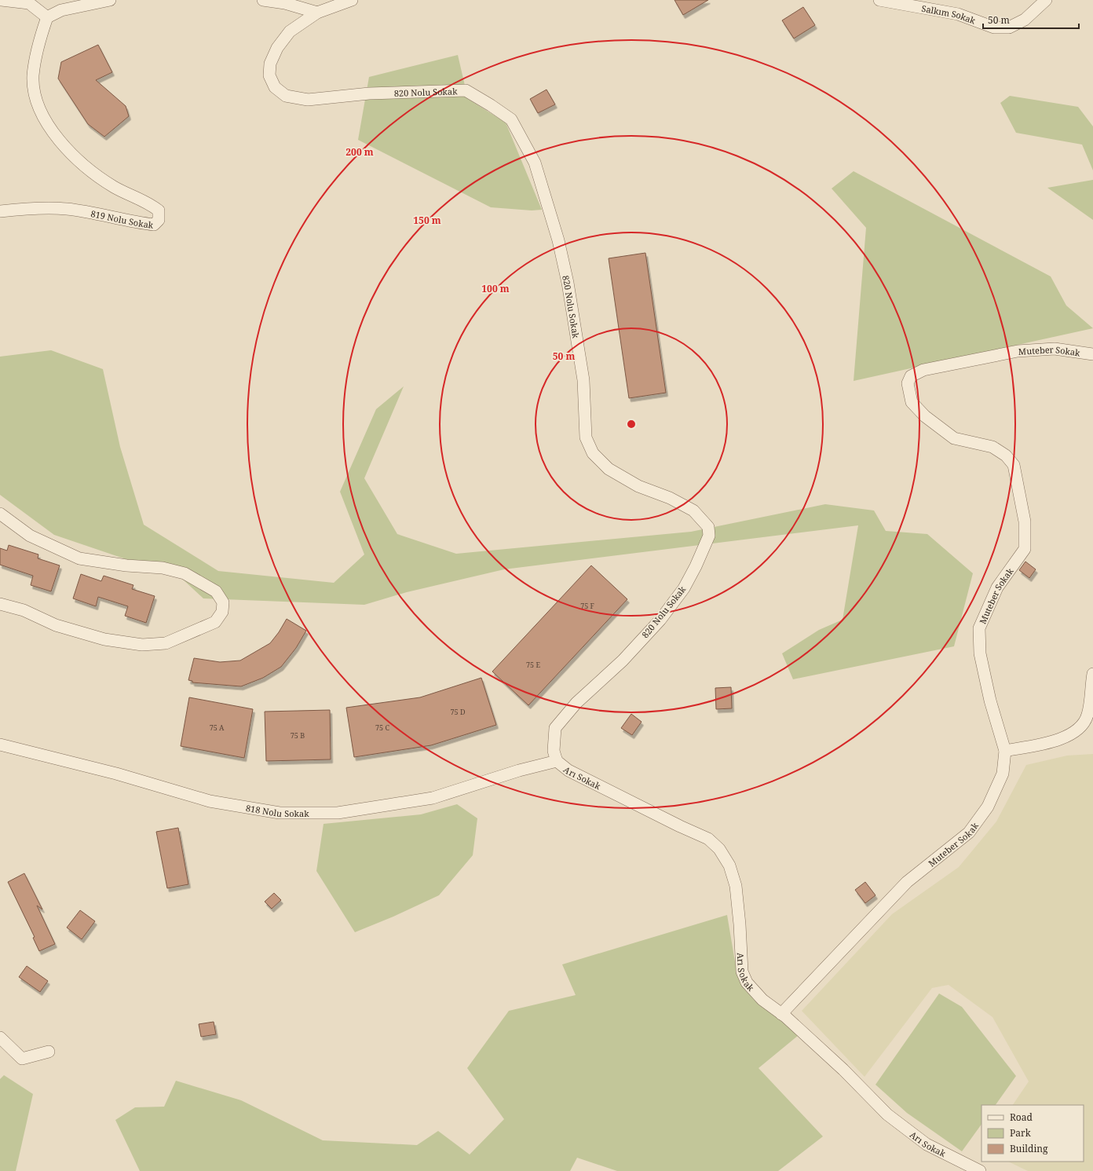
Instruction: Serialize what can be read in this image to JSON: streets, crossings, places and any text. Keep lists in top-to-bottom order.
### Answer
{
  "streets": {
    "street": [
      "Salkım Sokak",
      "820 Nolu Sokak",
      "819 Nolu Sokak",
      "Muteber Sokak",
      "Arı Sokak",
      "818 Nolu Sokak"
    ]
  },
  "crossings": [
    ["820 Nolu Sokak", "Arı Sokak"],
    ["820 Nolu Sokak", "818 Nolu Sokak"],
    ["Muteber Sokak", "Arı Sokak"],
    ["Arı Sokak", "818 Nolu Sokak"]
  ],
  "house_numbers": [
    "75 F",
    "75 E",
    "75 D",
    "75 A",
    "75 C",
    "75 B"
  ],
  "legend": ["Road", "Park", "Building"],
  "scale_bar": "50 m",
  "rings": [
    "200 m",
    "150 m",
    "100 m",
    "50 m"
  ]
}
